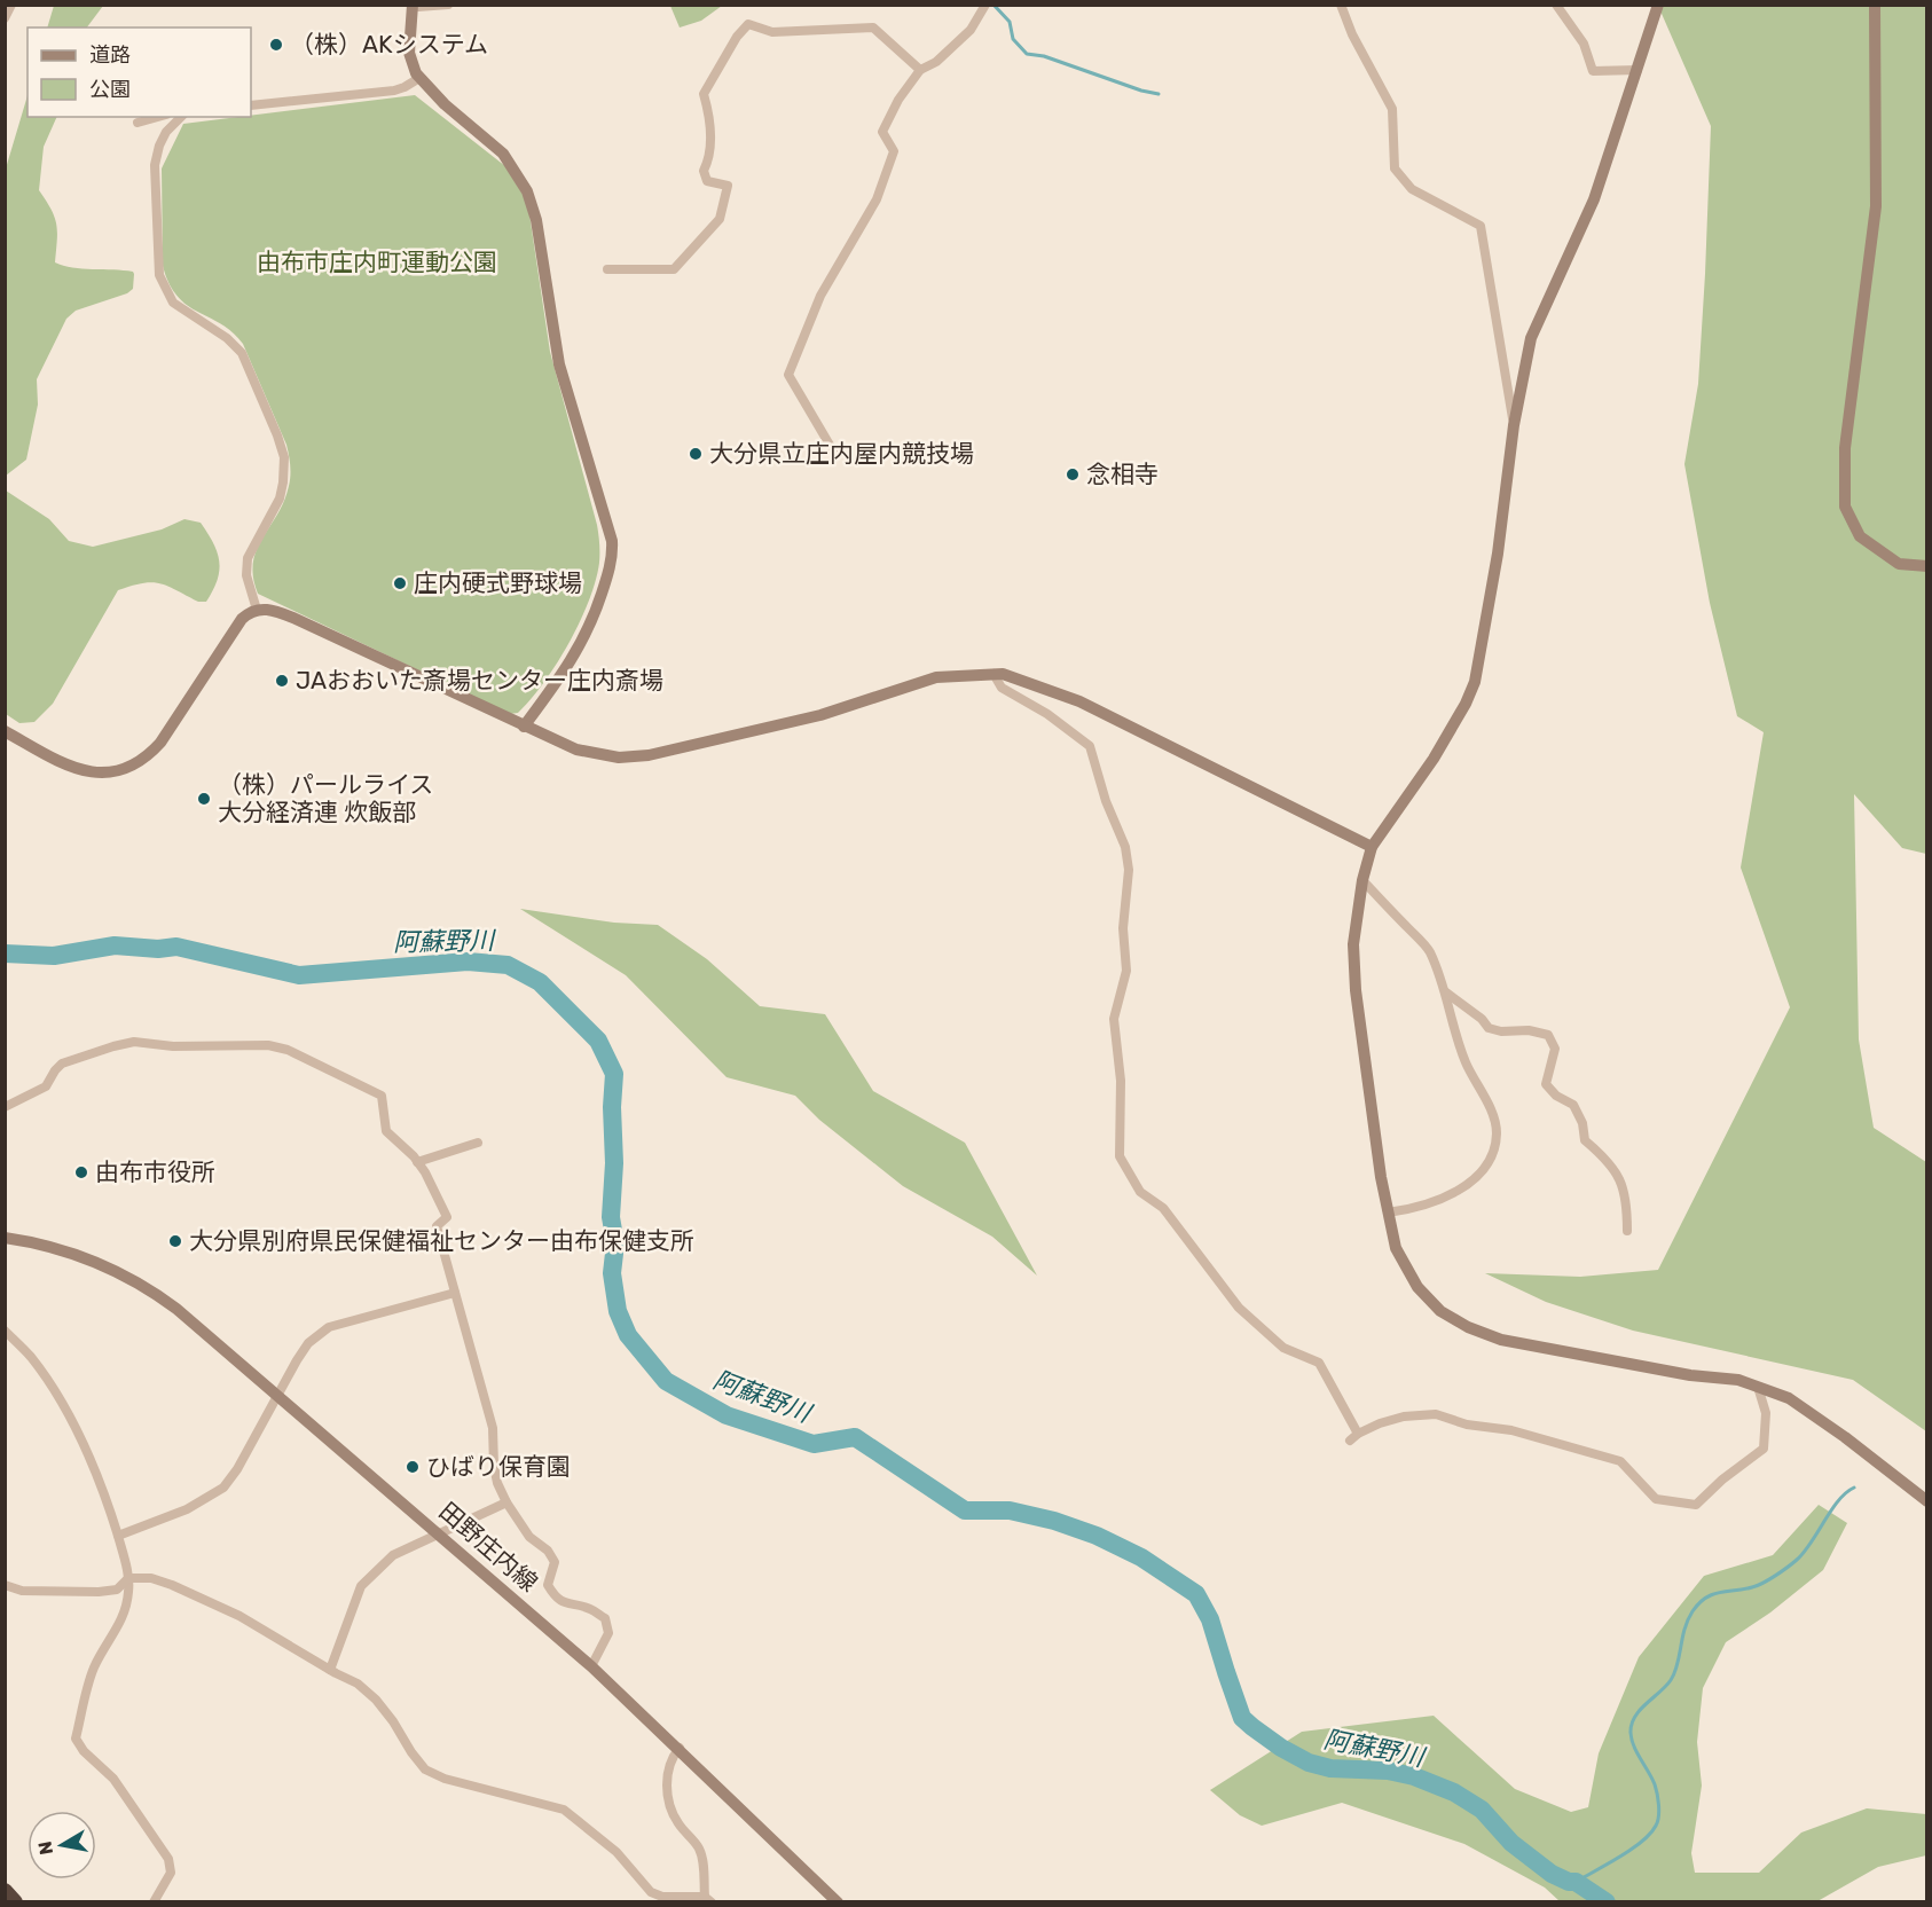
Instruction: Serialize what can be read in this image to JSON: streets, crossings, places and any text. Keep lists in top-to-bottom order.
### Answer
{
  "streets": {
    "street": ["田野庄内線"]
  },
  "water": ["阿蘇野川"],
  "parks": ["由布市庄内町運動公園"],
  "places": [
    "（株）AKシステム",
    "大分県立庄内屋内競技場",
    "念相寺",
    "庄内硬式野球場",
    "JAおおいた斎場センター庄内斎場",
    "（株）パールライス 大分経済連 炊飯部",
    "由布市役所",
    "大分県別府県民保健福祉センター由布保健支所",
    "ひばり保育園"
  ],
  "legend": ["道路", "公園"],
  "north": "left"
}
